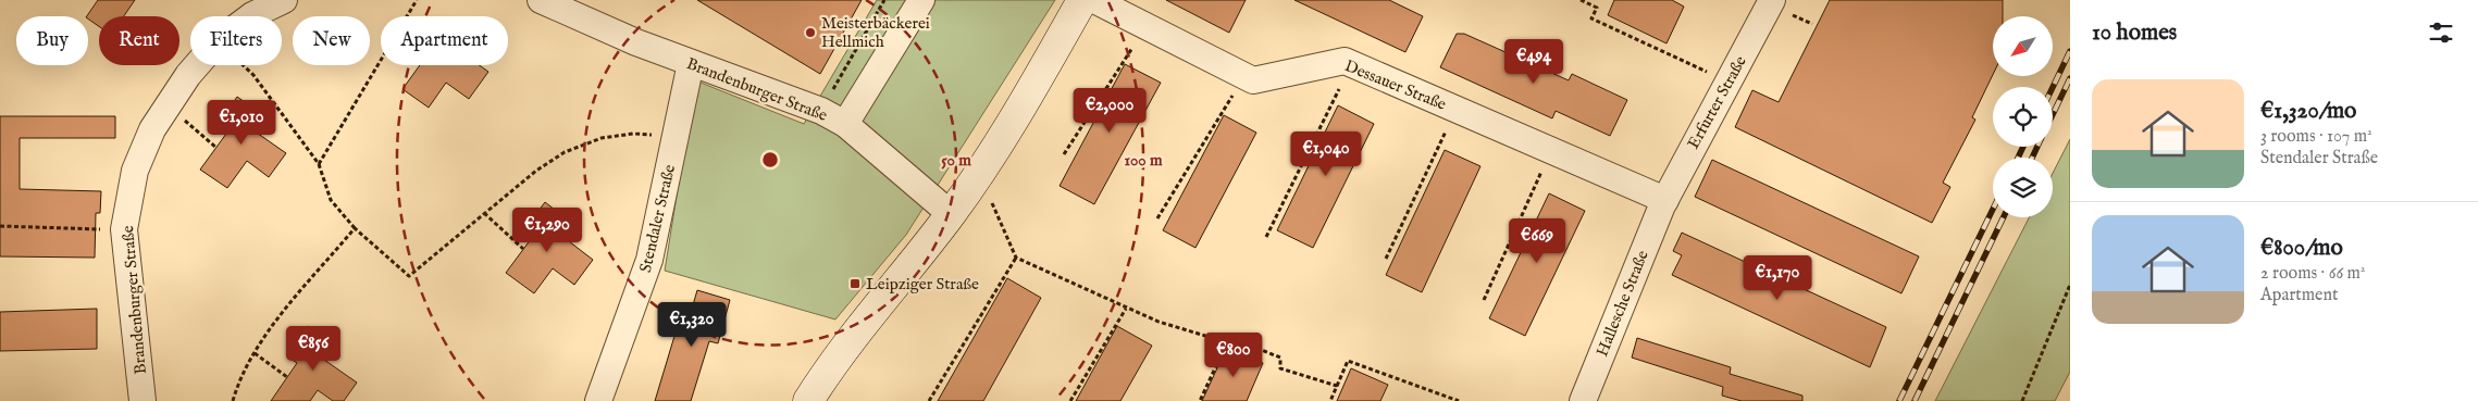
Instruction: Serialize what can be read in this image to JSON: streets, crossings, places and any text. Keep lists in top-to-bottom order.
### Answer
{
  "streets": {
    "street": [
      "Dessauer Straße",
      "Brandenburger Straße",
      "Erfurter Straße",
      "Stendaler Straße",
      "Hallesche Straße"
    ]
  },
  "crossings": [
    ["Dessauer Straße", "Erfurter Straße"],
    ["Dessauer Straße", "Hallesche Straße"],
    ["Brandenburger Straße", "Stendaler Straße"],
    ["Erfurter Straße", "Hallesche Straße"]
  ],
  "places": {
    "other": ["Meisterbäckerei Hellmich"],
    "transit": ["Leipziger Straße"]
  },
  "north": "bottom left",
  "page": {
    "heading": "10 homes",
    "chip": [
      "Buy",
      "Rent",
      "Filters",
      "New",
      "Apartment"
    ],
    "price": [
      "€494",
      "€2,000",
      "€1,010",
      "€1,040",
      "€1,290",
      "€669",
      "€1,170",
      "€1,320",
      "€856",
      "€800"
    ],
    "list": [
      {
        "name": "€1,320/mo",
        "note": "3 rooms · 107 m² · Stendaler Straße"
      },
      {
        "name": "€800/mo",
        "note": "2 rooms · 66 m² · Apartment"
      }
    ]
  },
  "rings": ["50 m", "100 m"]
}
